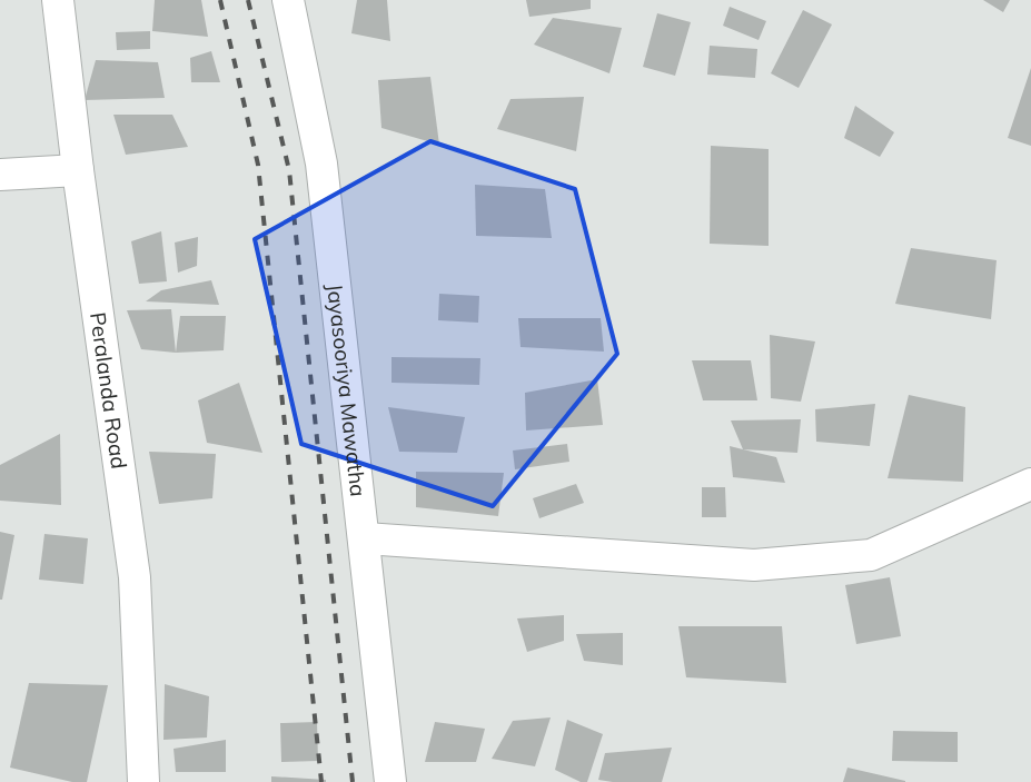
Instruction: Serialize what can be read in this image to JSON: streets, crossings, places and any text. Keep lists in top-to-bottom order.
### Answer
{
  "streets": {
    "street": ["Jayasooriya Mawatha", "Peralanda Road"]
  }
}
